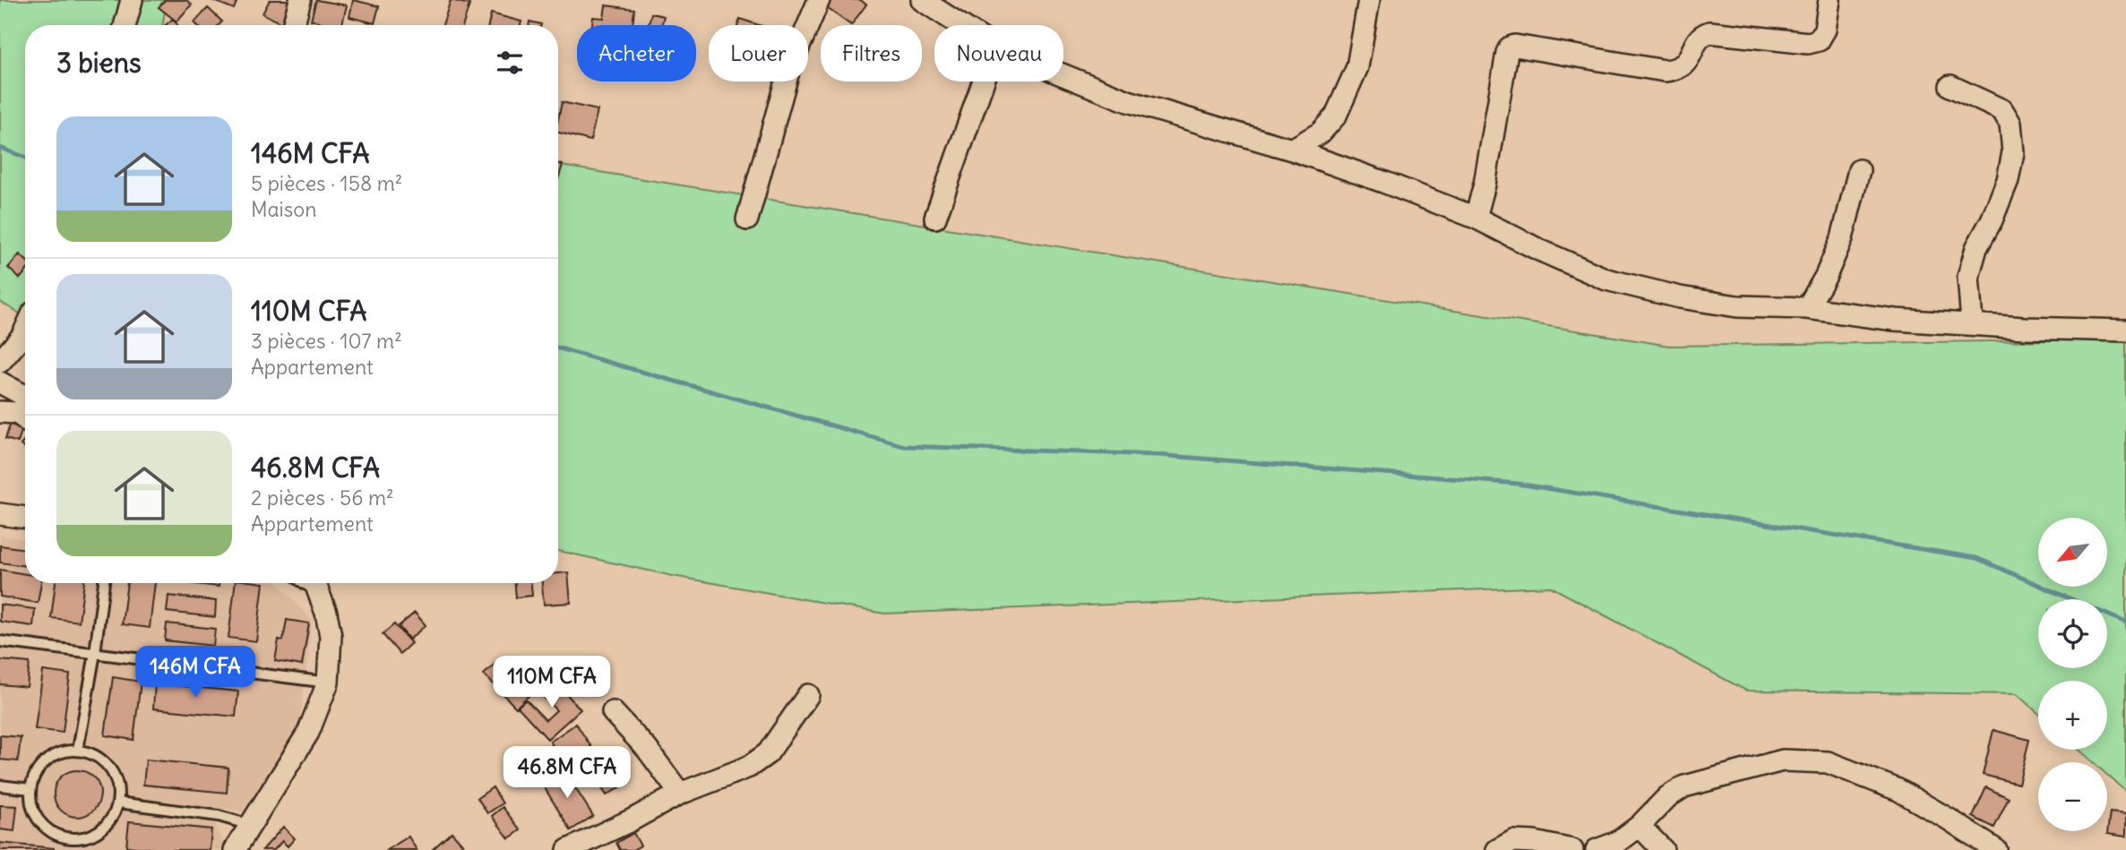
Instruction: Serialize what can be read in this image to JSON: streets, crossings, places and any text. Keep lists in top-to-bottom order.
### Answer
{
  "north": "bottom left",
  "page": {
    "chip": [
      "Acheter",
      "Louer",
      "Filtres",
      "Nouveau"
    ],
    "heading": "3 biens",
    "list": [
      {
        "name": "146M CFA",
        "note": "5 pièces · 158 m² · Maison"
      },
      {
        "name": "110M CFA",
        "note": "3 pièces · 107 m² · Appartement"
      },
      {
        "name": "46.8M CFA",
        "note": "2 pièces · 56 m² · Appartement"
      }
    ],
    "map_buttons": ["+", "−"],
    "price": ["146M CFA", "110M CFA", "46.8M CFA"]
  }
}
